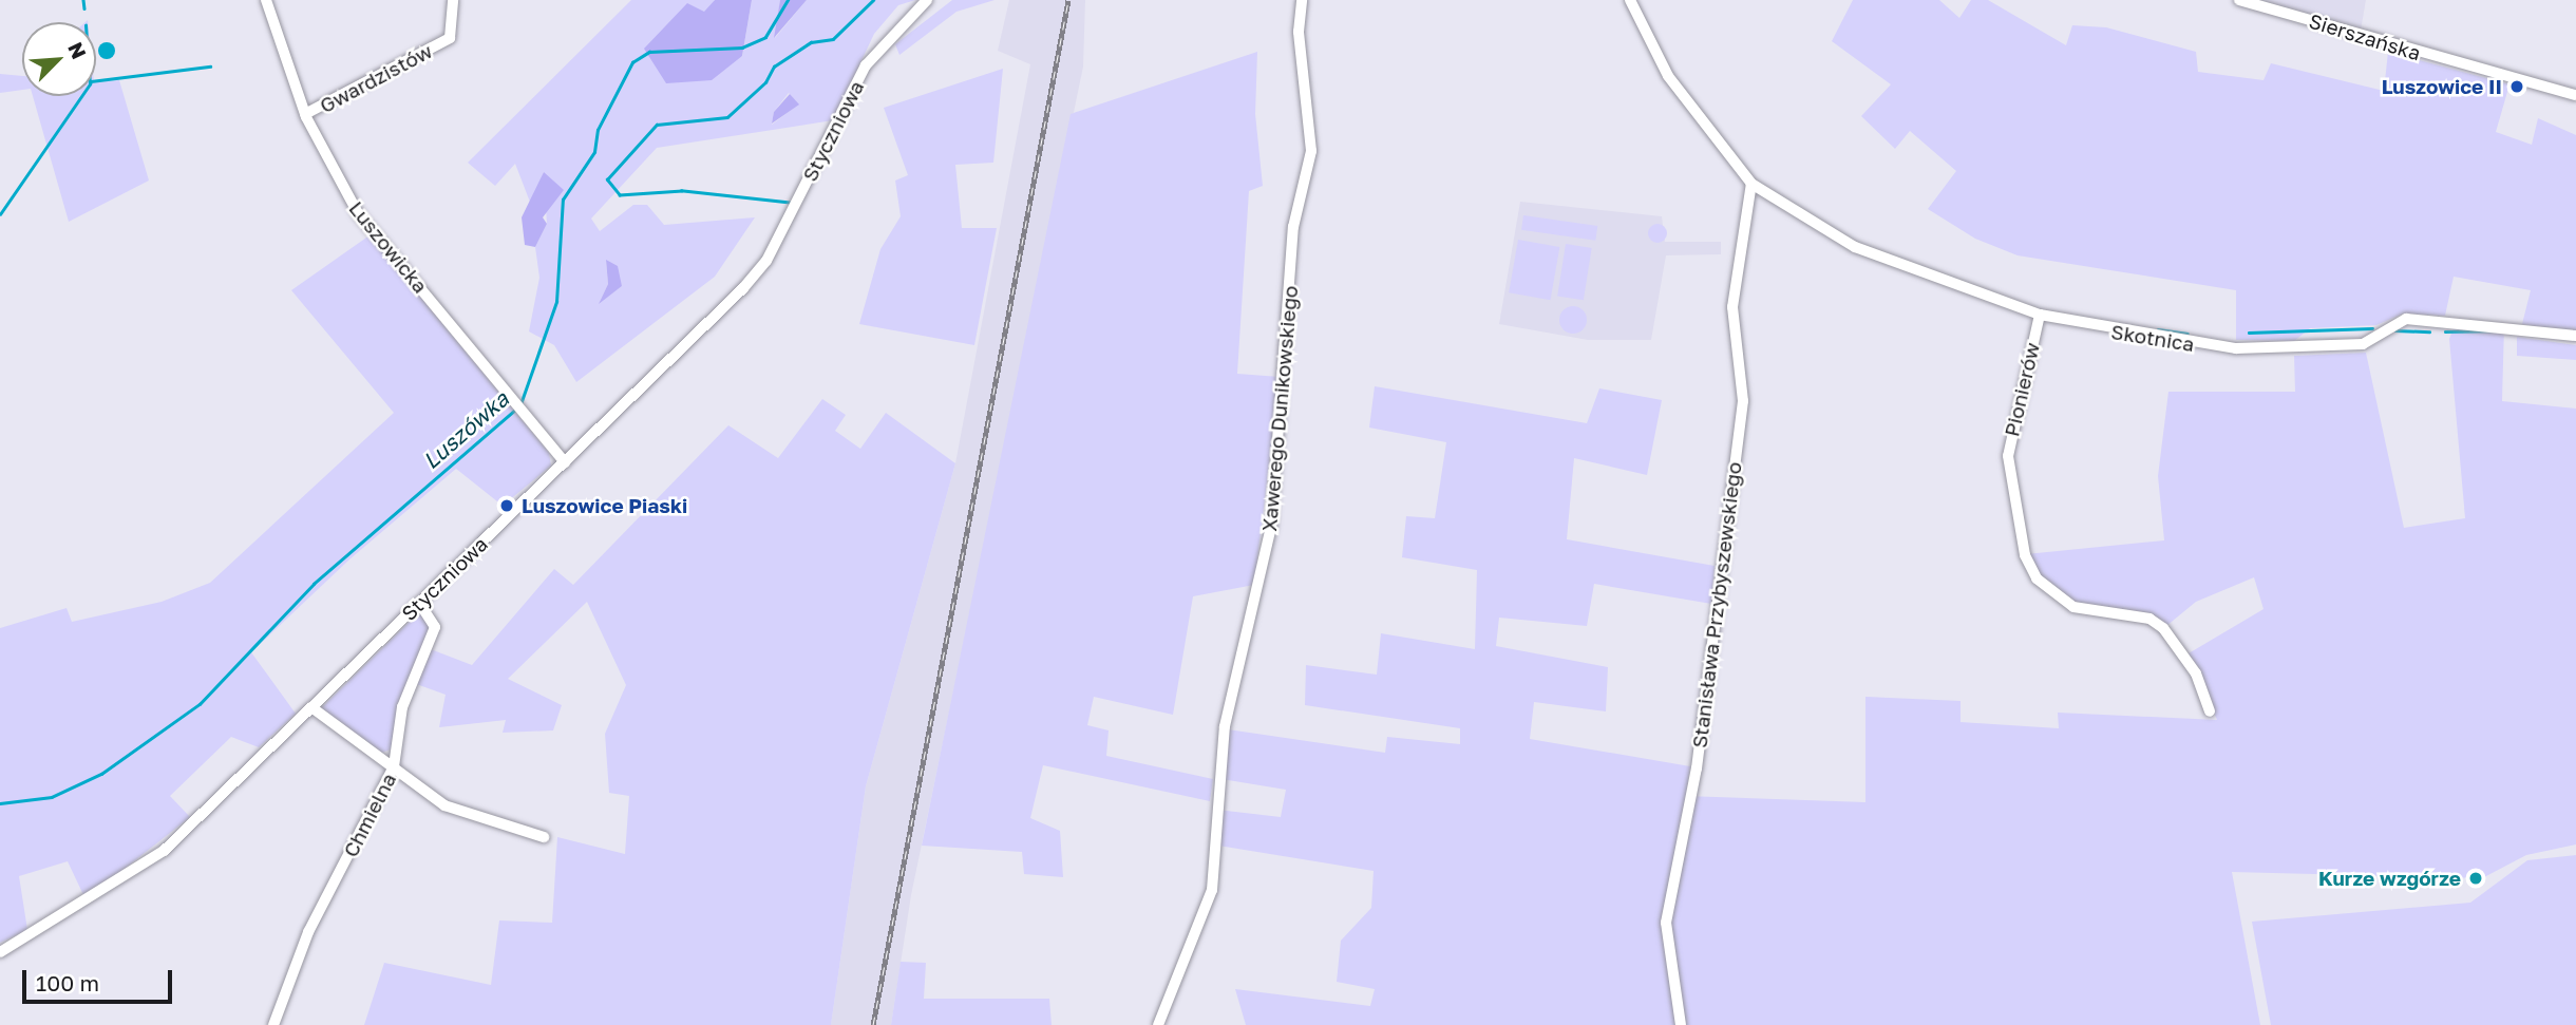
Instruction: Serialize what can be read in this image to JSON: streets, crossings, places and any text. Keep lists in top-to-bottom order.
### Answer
{
  "streets": {
    "street": [
      "Sierszańska",
      "Gwardzistów",
      "Styczniowa",
      "Luszowicka",
      "Skotnica",
      "Pionierów",
      "Xawerego Dunikowskiego",
      "Stanisława Przybyszewskiego",
      "Chmielna"
    ]
  },
  "crossings": [
    ["Gwardzistów", "Luszowicka"],
    ["Styczniowa", "Luszowicka"],
    ["Styczniowa", "Chmielna"],
    ["Skotnica", "Pionierów"],
    ["Skotnica", "Stanisława Przybyszewskiego"]
  ],
  "water": ["Luszówka"],
  "places": ["Luszowice II", "Luszowice Piaski", "Kurze wzgórze"],
  "scale_bar": "100 m",
  "north": "top right"
}
